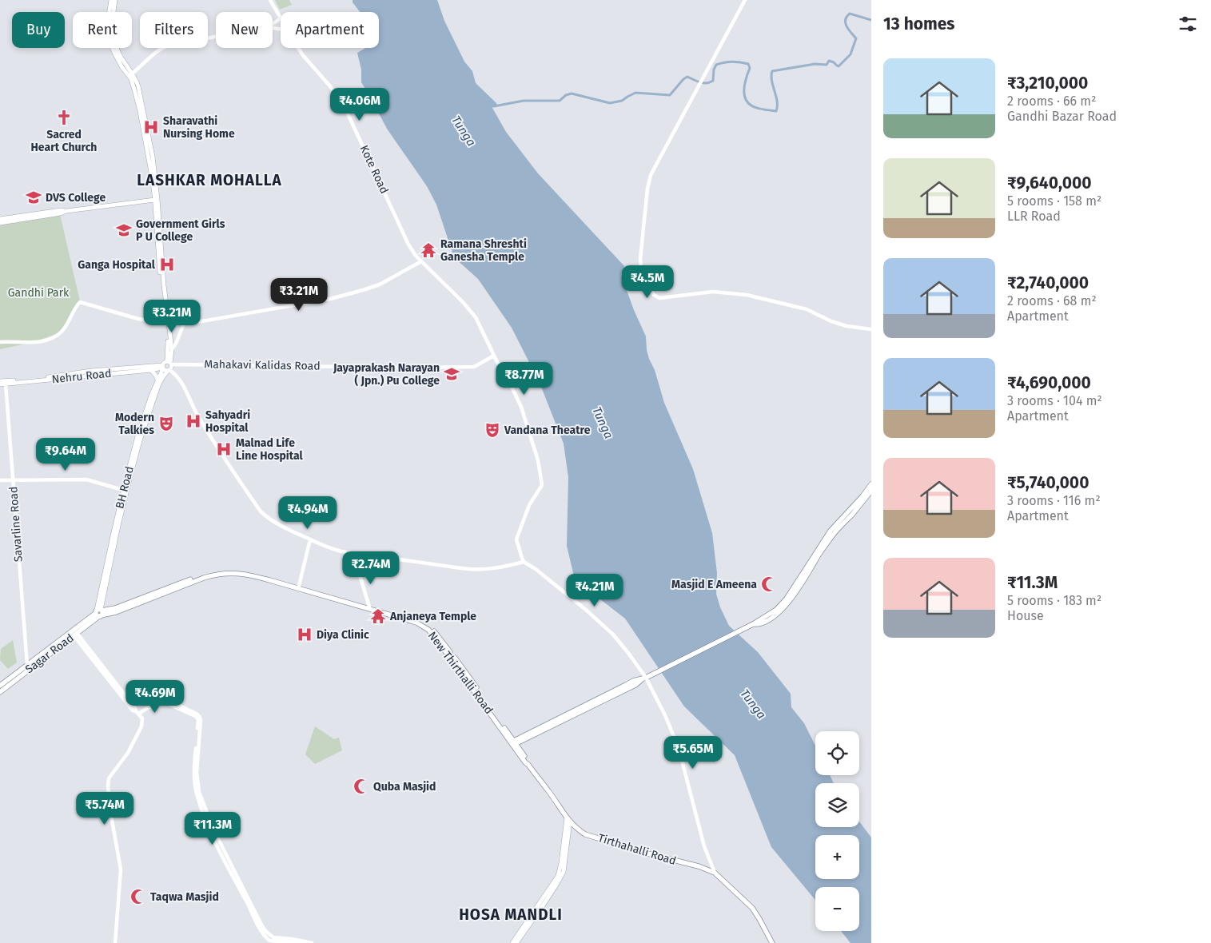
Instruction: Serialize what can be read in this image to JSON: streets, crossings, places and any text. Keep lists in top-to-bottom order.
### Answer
{
  "streets": {
    "highway": ["Sagar Road", "New Thirthalli Road", "Tirthahalli Road"],
    "main road": ["Nehru Road", "BH Road"],
    "street": ["Kote Road", "Mahakavi Kalidas Road", "Savarline Road"]
  },
  "crossings": [
    ["Kote Road", "Mahakavi Kalidas Road"],
    ["Mahakavi Kalidas Road", "Nehru Road"],
    ["Mahakavi Kalidas Road", "BH Road"],
    ["Nehru Road", "BH Road"],
    ["Nehru Road", "Savarline Road"],
    ["BH Road", "Sagar Road"],
    ["BH Road", "New Thirthalli Road"],
    ["Savarline Road", "Sagar Road"],
    ["Sagar Road", "New Thirthalli Road"],
    ["New Thirthalli Road", "Tirthahalli Road"]
  ],
  "districts": ["LASHKAR MOHALLA", "HOSA MANDLI"],
  "water": ["Tunga"],
  "parks": ["Gandhi Park"],
  "places": {
    "church": ["Sacred Heart Church"],
    "hospital": [
      "Sharavathi Nursing Home",
      "Ganga Hospital",
      "Sahyadri Hospital",
      "Malnad Life Line Hospital",
      "Diya Clinic"
    ],
    "school or university": ["DVS College", "Government Girls P U College", "Jayaprakash Narayan ( Jpn.) Pu College"],
    "temple": ["Ramana Shreshti Ganesha Temple", "Anjaneya Temple"],
    "theatre": ["Modern Talkies", "Vandana Theatre"],
    "mosque": ["Masjid E Ameena", "Quba Masjid", "Taqwa Masjid"]
  },
  "page": {
    "heading": "13 homes",
    "chip": [
      "Buy",
      "Rent",
      "Filters",
      "New",
      "Apartment"
    ],
    "list": [
      {
        "name": "₹3,210,000",
        "note": "2 rooms · 66 m² · Gandhi Bazar Road"
      },
      {
        "name": "₹9,640,000",
        "note": "5 rooms · 158 m² · LLR Road"
      },
      {
        "name": "₹2,740,000",
        "note": "2 rooms · 68 m² · Apartment"
      },
      {
        "name": "₹4,690,000",
        "note": "3 rooms · 104 m² · Apartment"
      },
      {
        "name": "₹5,740,000",
        "note": "3 rooms · 116 m² · Apartment"
      },
      {
        "name": "₹11.3M",
        "note": "5 rooms · 183 m² · House"
      }
    ],
    "price": [
      "₹4.06M",
      "₹4.5M",
      "₹3.21M",
      "₹3.21M",
      "₹8.77M",
      "₹9.64M",
      "₹4.94M",
      "₹2.74M",
      "₹4.21M",
      "₹4.69M",
      "₹5.65M",
      "₹5.74M",
      "₹11.3M"
    ],
    "map_buttons": ["+", "−"]
  }
}
